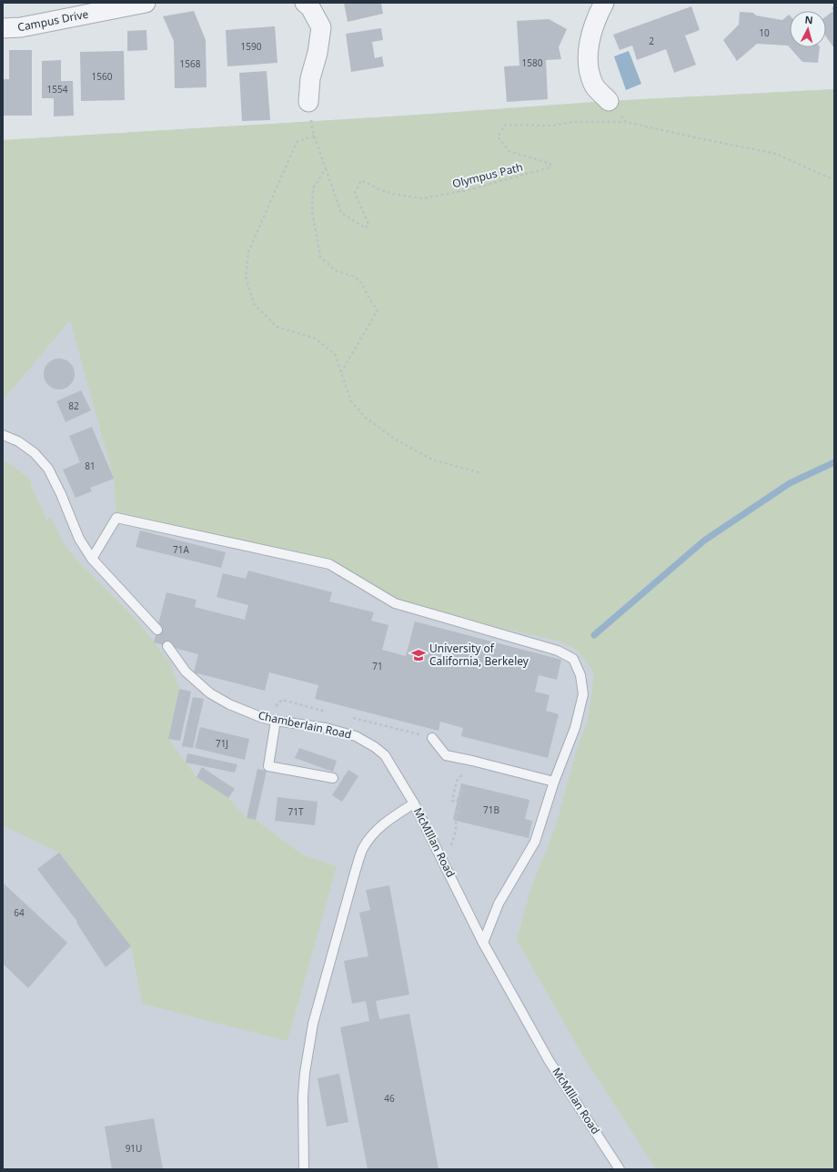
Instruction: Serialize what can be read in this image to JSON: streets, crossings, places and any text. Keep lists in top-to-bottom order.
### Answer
{
  "streets": {
    "street": ["Campus Drive"],
    "lane": ["Chamberlain Road", "McMIllan Road"],
    "path": ["Olympus Path"]
  },
  "crossings": [
    ["Chamberlain Road", "McMIllan Road"]
  ],
  "places": {
    "school or university": ["University of California, Berkeley"]
  },
  "house_numbers": [
    "10",
    "2",
    "1590",
    "1580",
    "1568",
    "1560",
    "1554",
    "82",
    "81",
    "71A",
    "71",
    "71J",
    "71B",
    "71T",
    "64",
    "46",
    "91U"
  ],
  "north": "top"
}
